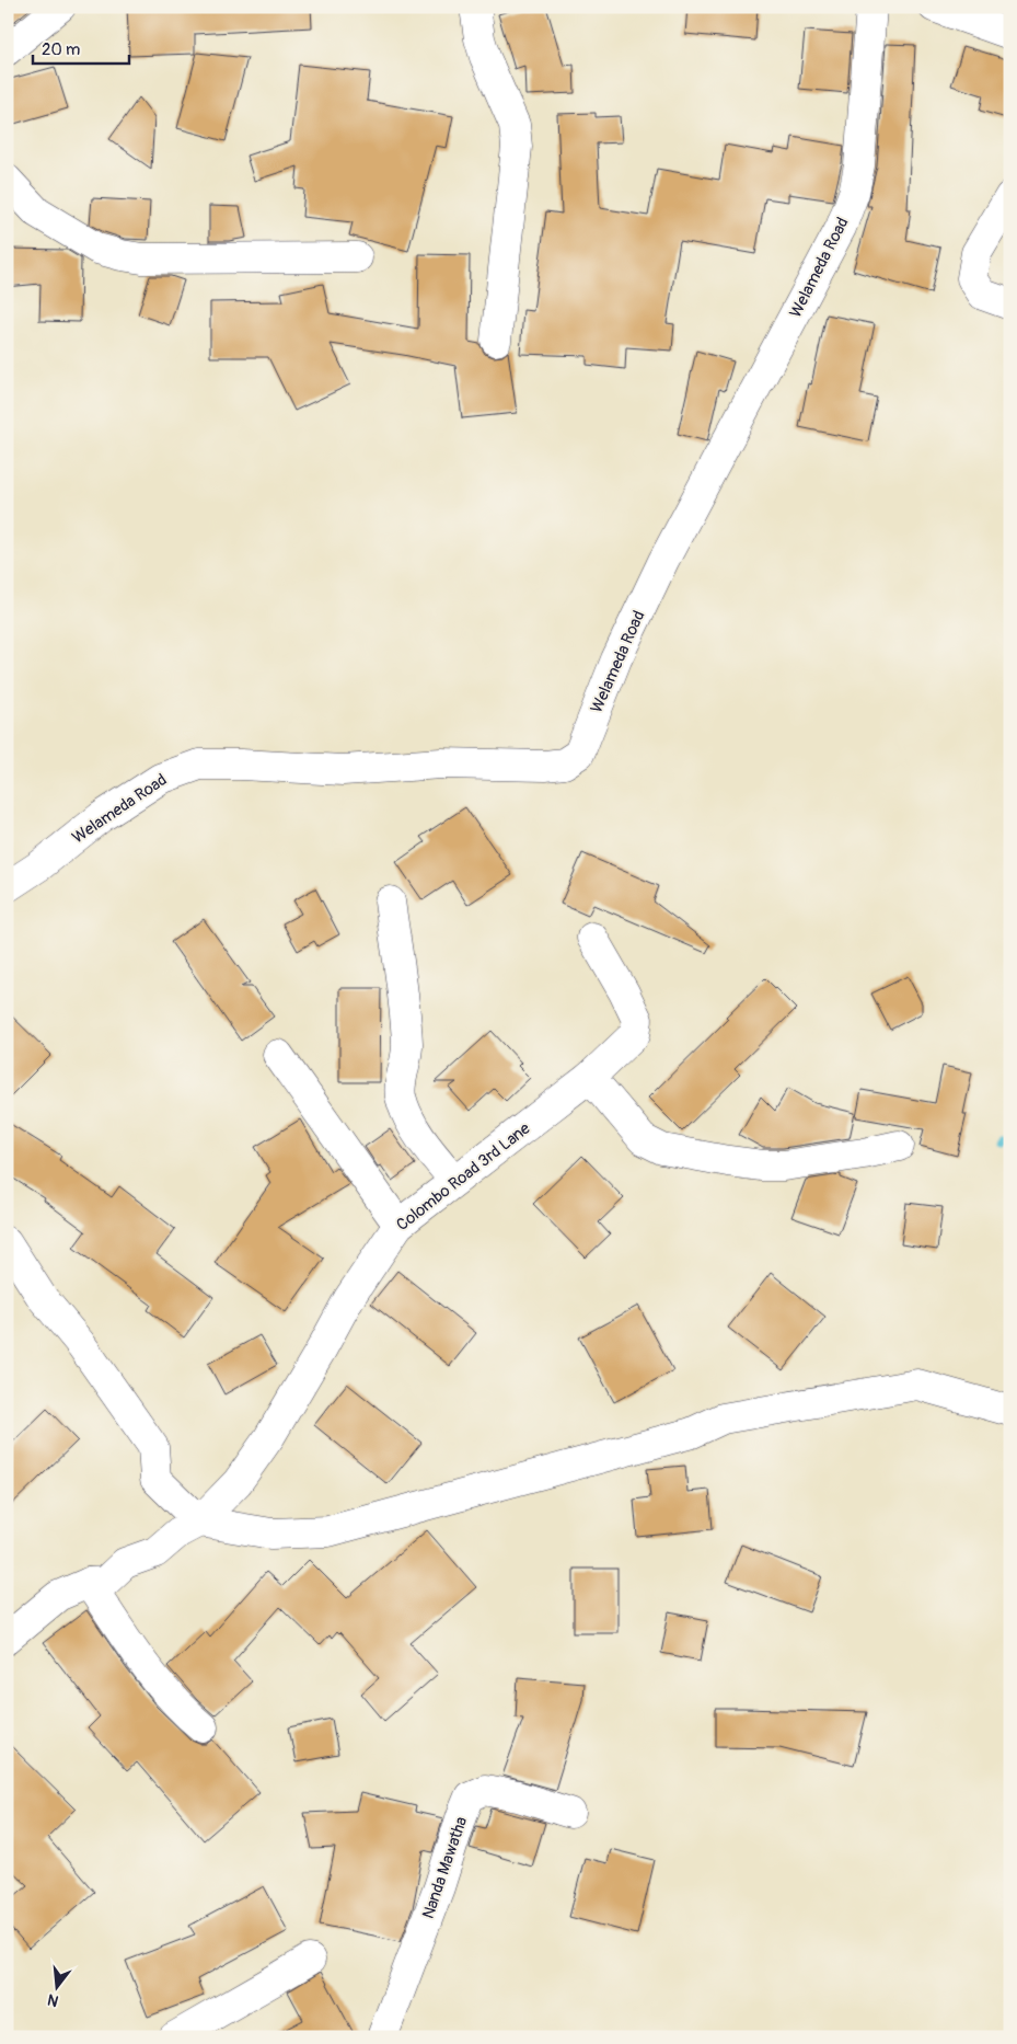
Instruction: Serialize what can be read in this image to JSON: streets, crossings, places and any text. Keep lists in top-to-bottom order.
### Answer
{
  "streets": {
    "street": ["Welameda Road", "Colombo Road 3rd Lane", "Nanda Mawatha"]
  },
  "scale_bar": "20 m",
  "north": "bottom"
}
